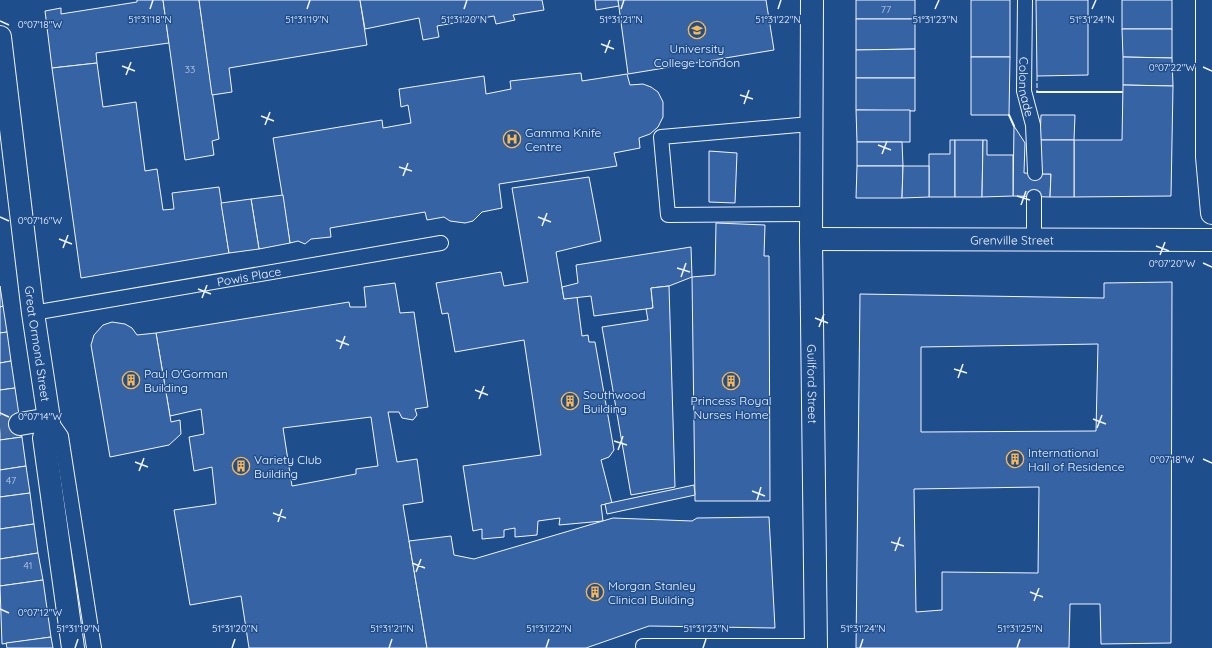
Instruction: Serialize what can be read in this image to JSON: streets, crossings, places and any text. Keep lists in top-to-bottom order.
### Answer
{
  "streets": {
    "main road": ["Grenville Street", "Great Ormond Street", "Guilford Street"],
    "lane": ["Colonnade", "Powis Place"]
  },
  "crossings": [
    ["Grenville Street", "Guilford Street"],
    ["Powis Place", "Great Ormond Street"]
  ],
  "places": {
    "school or university": ["University College London"],
    "hospital": ["Gamma Knife Centre"],
    "building": [
      "Paul O'Gorman Building",
      "Princess Royal Nurses Home",
      "Southwood Building",
      "International Hall of Residence",
      "Variety Club Building",
      "Morgan Stanley Clinical Building"
    ]
  },
  "house_numbers": [
    "77",
    "33",
    "47",
    "41"
  ],
  "coordinates": [
    "51°31'19\"N",
    "51°31'20\"N",
    "51°31'21\"N",
    "51°31'22\"N",
    "51°31'23\"N",
    "51°31'24\"N",
    "51°31'18\"N",
    "0°07'18\"W",
    "0°07'22\"W",
    "0°07'16\"W",
    "0°07'20\"W",
    "0°07'14\"W",
    "0°07'12\"W",
    "51°31'25\"N"
  ]
}
